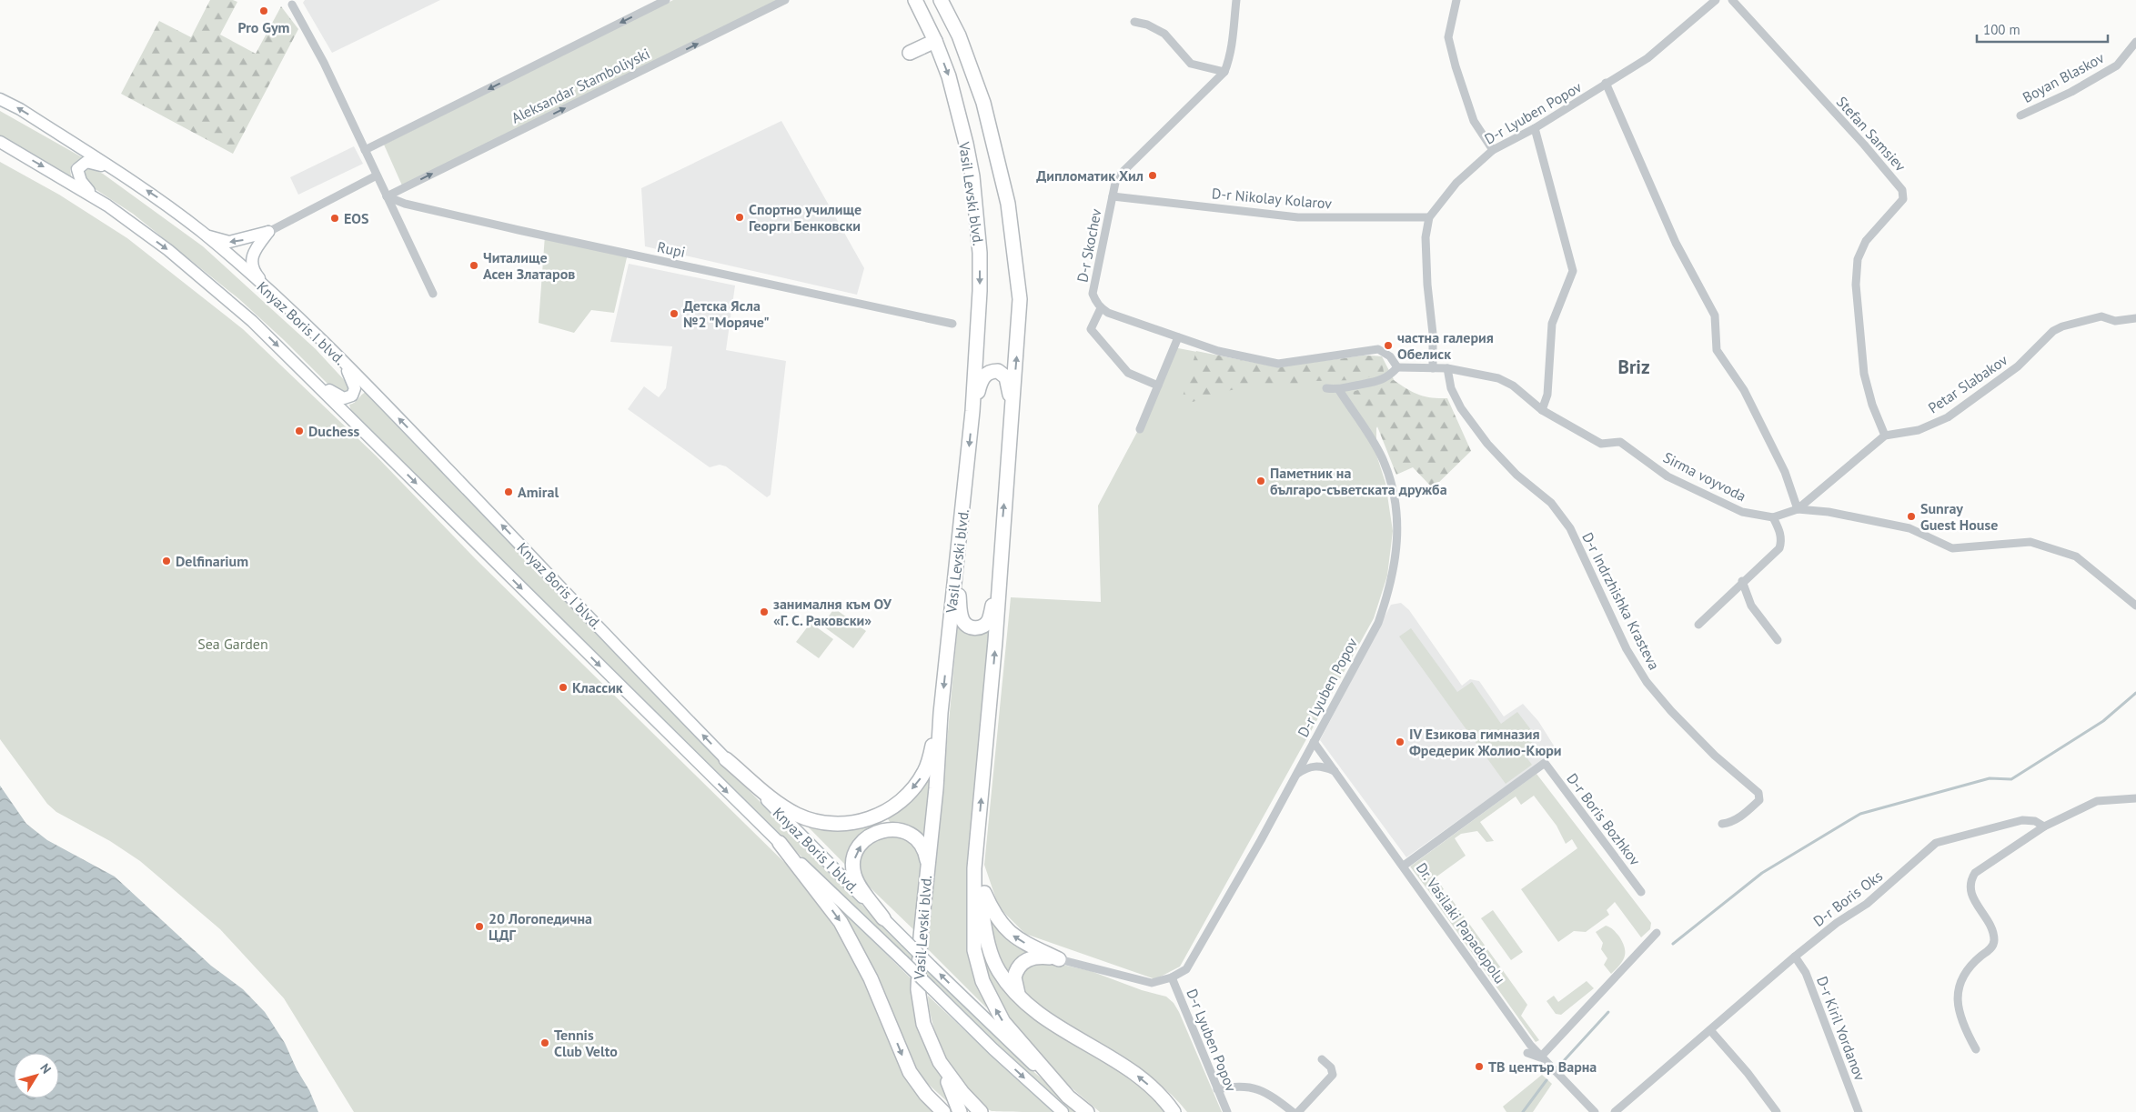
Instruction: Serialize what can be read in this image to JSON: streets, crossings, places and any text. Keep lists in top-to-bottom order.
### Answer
{
  "streets": {
    "highway": ["Vasil Levski blvd.", "Knyaz Boris I blvd."],
    "street": [
      "Boyan Blaskov",
      "Aleksandar Stamboliyski",
      "D-r Lyuben Popov",
      "Stefan Samsiev",
      "D-r Nikolay Kolarov",
      "D-r Skochev",
      "Rupi",
      "Petar Slabakov",
      "Sirma voyvoda",
      "D-r Indrzhishka Krasteva",
      "D-r Boris Bozhkov",
      "D-r Boris Oks",
      "Dr. Vasilaki Papadopolu",
      "D-r Kiril Yordanov"
    ]
  },
  "crossings": [
    ["Aleksandar Stamboliyski", "Rupi"],
    ["D-r Lyuben Popov", "D-r Nikolay Kolarov"],
    ["D-r Lyuben Popov", "Sirma voyvoda"],
    ["D-r Lyuben Popov", "Dr. Vasilaki Papadopolu"],
    ["Stefan Samsiev", "Petar Slabakov"],
    ["Vasil Levski blvd.", "Knyaz Boris I blvd."],
    ["D-r Nikolay Kolarov", "D-r Skochev"],
    ["Sirma voyvoda", "D-r Indrzhishka Krasteva"],
    ["D-r Boris Bozhkov", "Dr. Vasilaki Papadopolu"],
    ["D-r Boris Oks", "D-r Kiril Yordanov"]
  ],
  "districts": ["Briz"],
  "parks": ["Sea Garden"],
  "places": [
    "Pro Gym",
    "Дипломатик Хил",
    "Спортно училище Георги Бенковски",
    "EOS",
    "Читалище Асен Златаров",
    "Детска Ясла №2 \"Моряче\"",
    "частна галерия Обелиск",
    "Duchess",
    "Паметник на българо-съветската дружба",
    "Amiral",
    "Sunray Guest House",
    "Delfinarium",
    "занималня към ОУ «Г. С. Раковски»",
    "Классик",
    "IV Езикова гимназия Фредерик Жолио-Кюри",
    "20 Логопедична ЦДГ",
    "Tennis Club Velto",
    "ТВ център Варна"
  ],
  "scale_bar": "100 m",
  "north": "top right"
}
